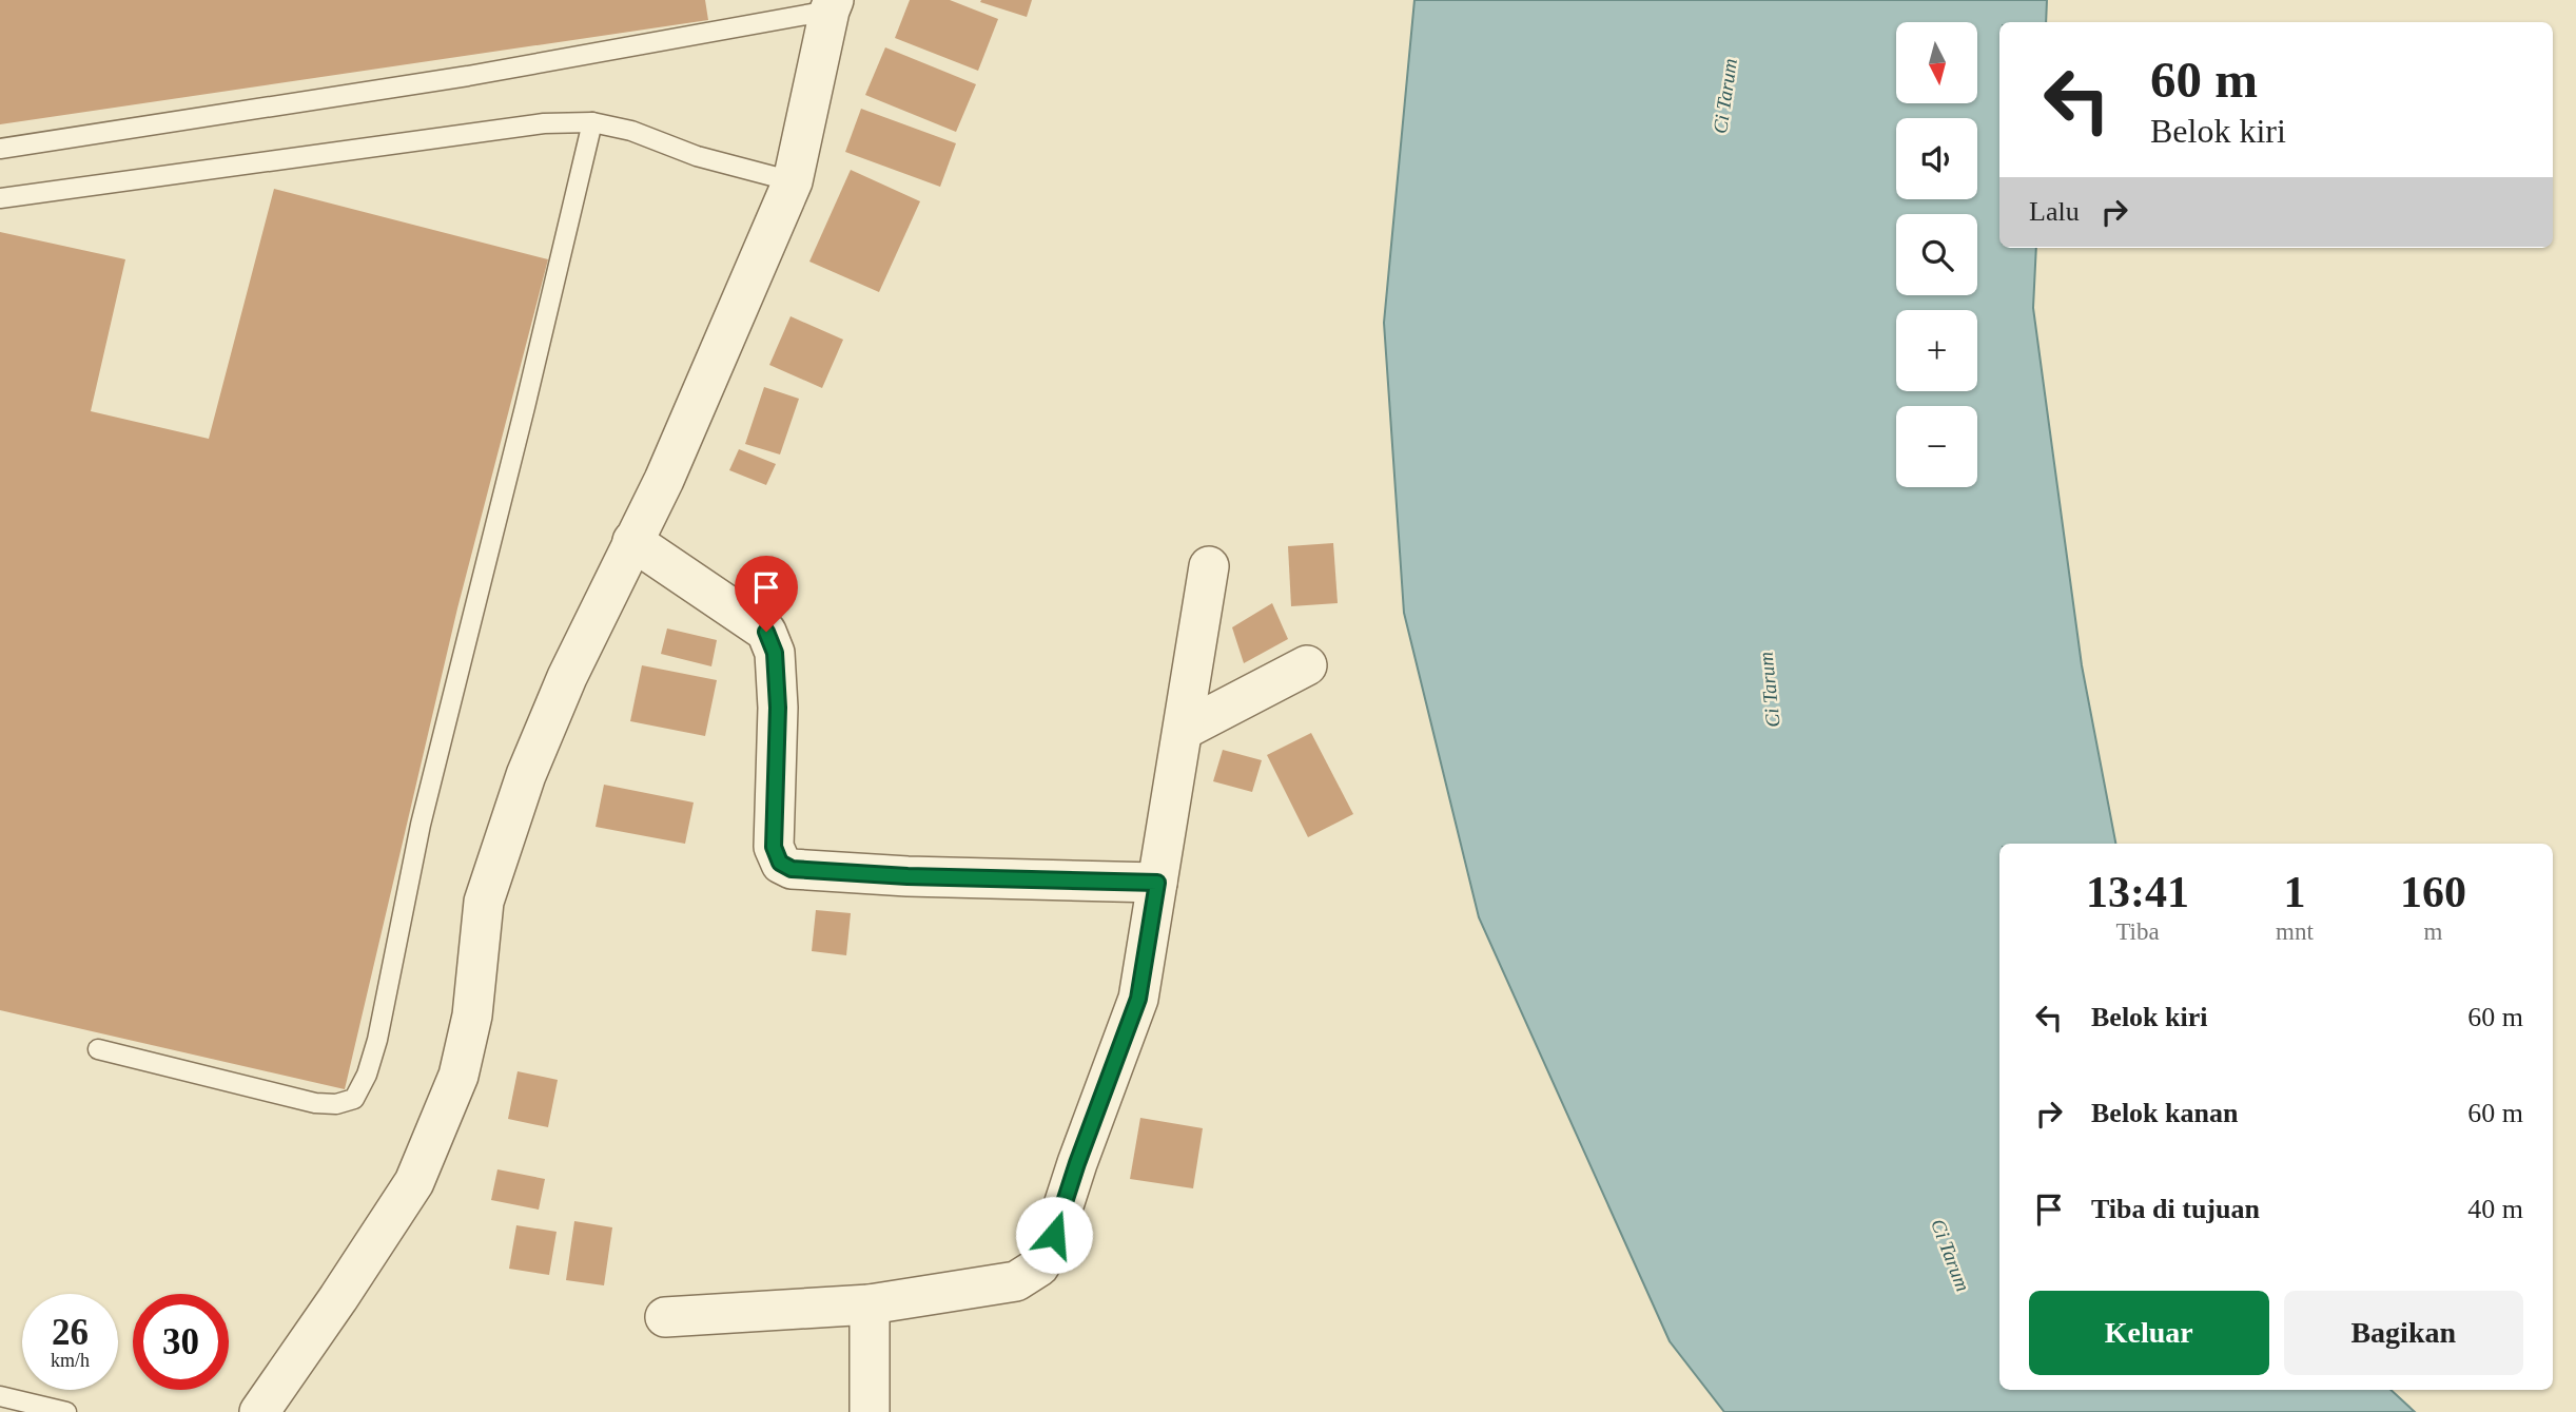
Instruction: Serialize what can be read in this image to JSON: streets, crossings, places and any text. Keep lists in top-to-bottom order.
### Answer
{
  "water": ["Ci Tarum"],
  "north": "bottom",
  "page": {
    "map_buttons": ["+", "−"],
    "turn": ["60 m", "Belok kiri"],
    "then": "Lalu",
    "eta": [
      "13:41",
      "Tiba",
      "1",
      "mnt",
      "160",
      "m"
    ],
    "list": [
      {
        "name": "Belok kiri",
        "value": "60 m"
      },
      {
        "name": "Belok kanan",
        "value": "60 m"
      },
      {
        "name": "Tiba di tujuan",
        "value": "40 m"
      }
    ],
    "buttons": ["Keluar", "Bagikan"],
    "speed": "26 km/h",
    "limit": "30"
  }
}
